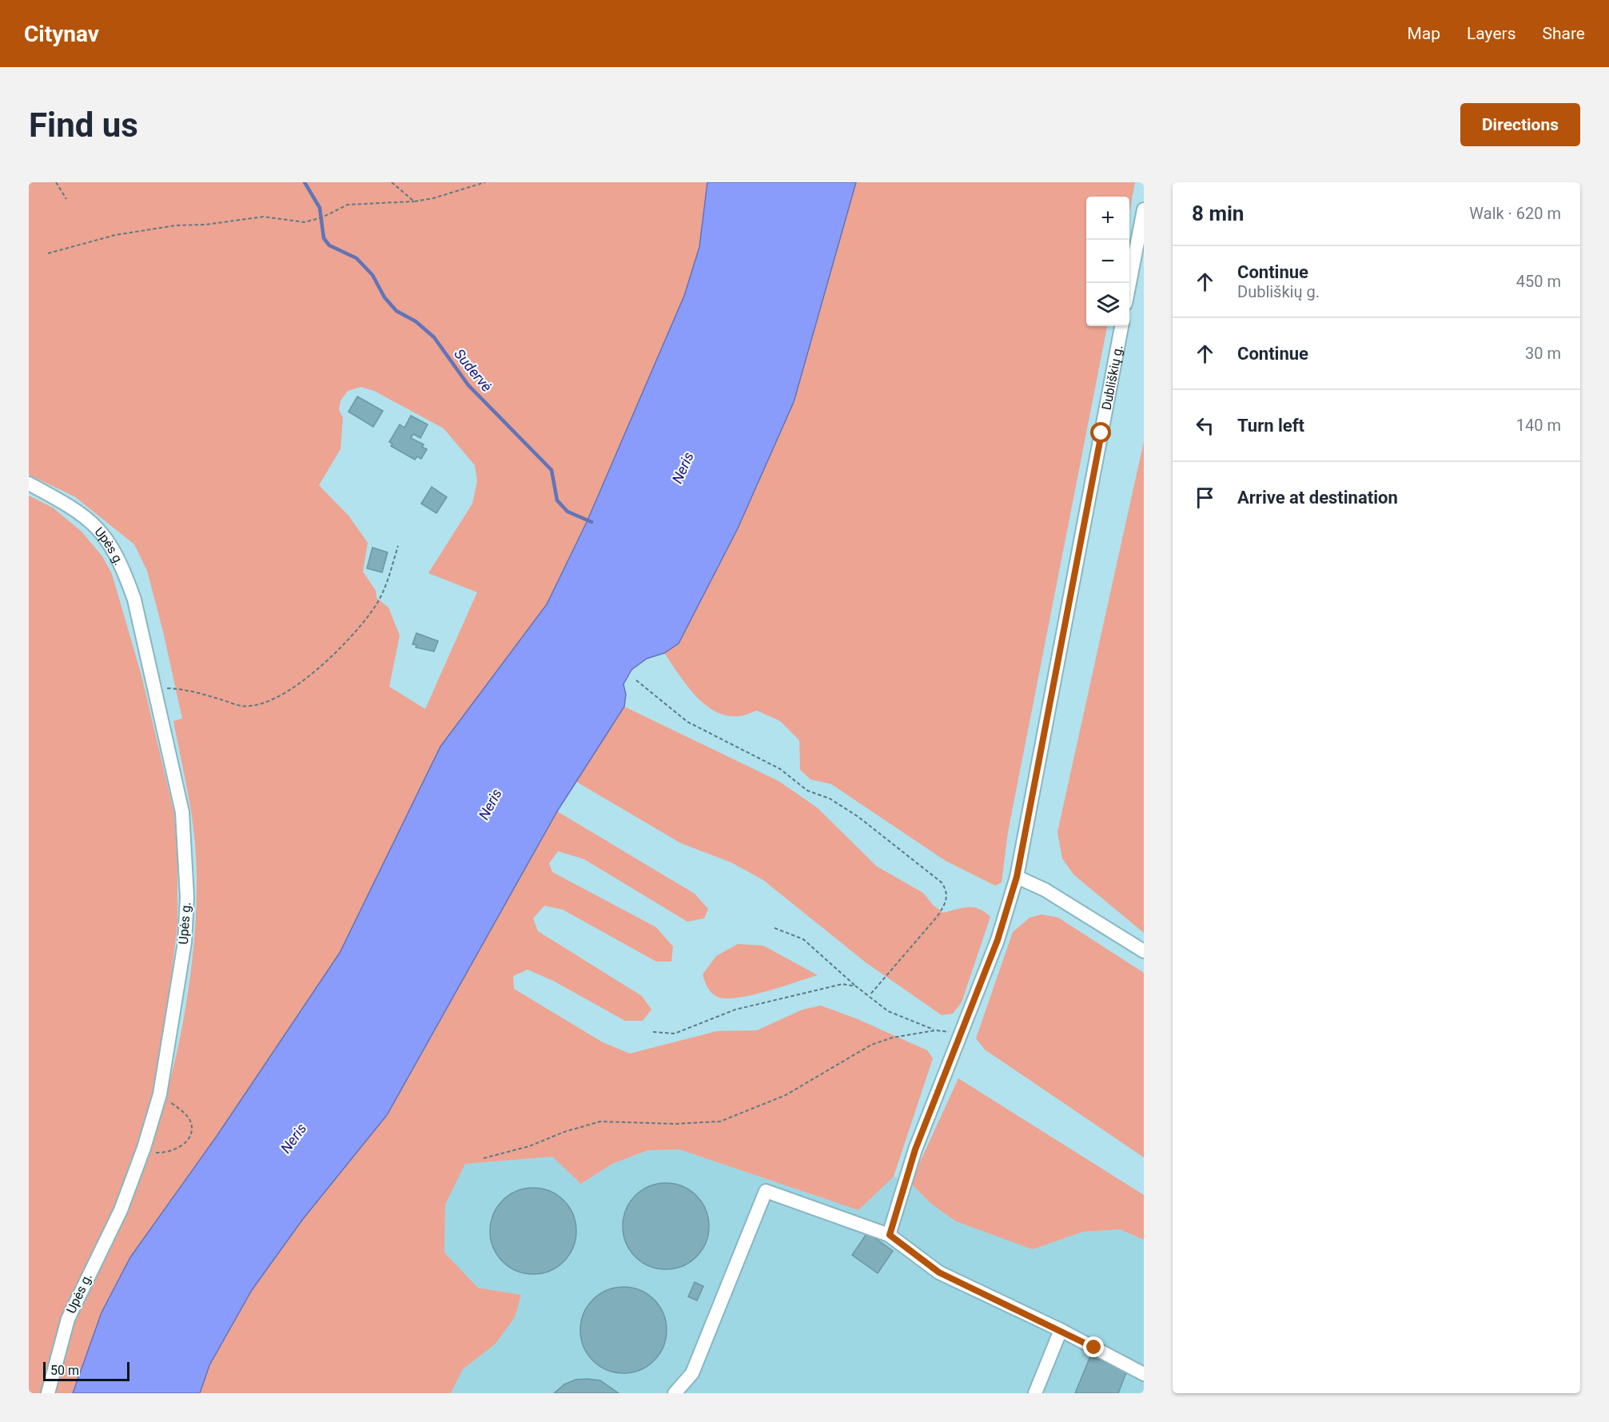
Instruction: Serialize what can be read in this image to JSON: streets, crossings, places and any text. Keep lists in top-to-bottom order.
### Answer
{
  "streets": {
    "street": ["Dubliškių g.", "Upės g."]
  },
  "water": ["Sudervė", "Neris"],
  "scale_bar": "50 m",
  "page": {
    "header": "Citynav",
    "nav": ["Map", "Layers", "Share"],
    "buttons": "Directions",
    "title": "Find us",
    "heading": ["8 min", "Walk · 620 m"],
    "map_buttons": ["+", "−"],
    "list": [
      ["Continue", "Dubliškių g.", "450 m"],
      ["Continue", "30 m"],
      ["Turn left", "140 m"],
      "Arrive at destination"
    ],
    "scale": "50 m"
  }
}
